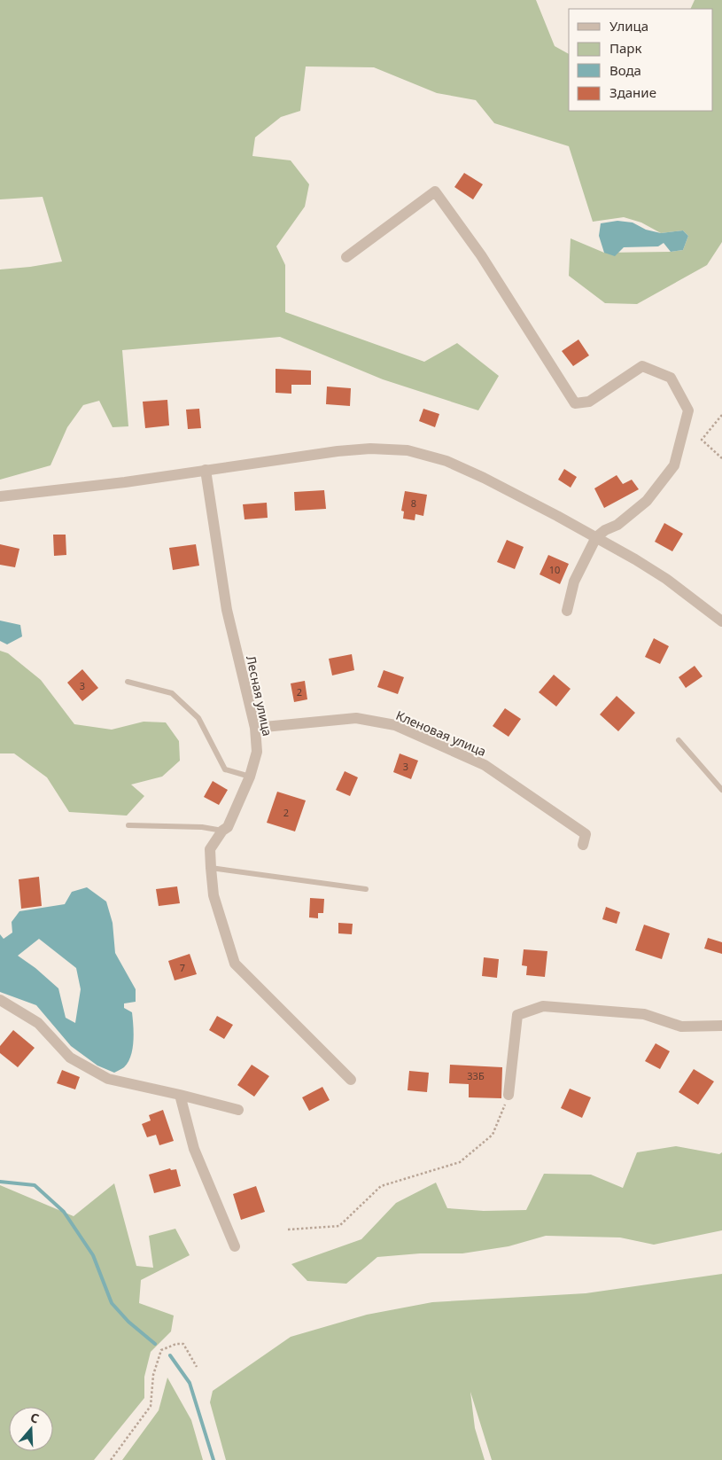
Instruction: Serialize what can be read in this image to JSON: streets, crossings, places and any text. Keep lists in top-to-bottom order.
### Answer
{
  "streets": {
    "street": ["Лесная улица", "Кленовая улица"]
  },
  "crossings": [
    ["Лесная улица", "Кленовая улица"]
  ],
  "house_numbers": [
    "8",
    "10",
    "3",
    "2",
    "3",
    "2",
    "7",
    "33Б"
  ],
  "legend": [
    "Улица",
    "Парк",
    "Вода",
    "Здание"
  ],
  "north": "top"
}
